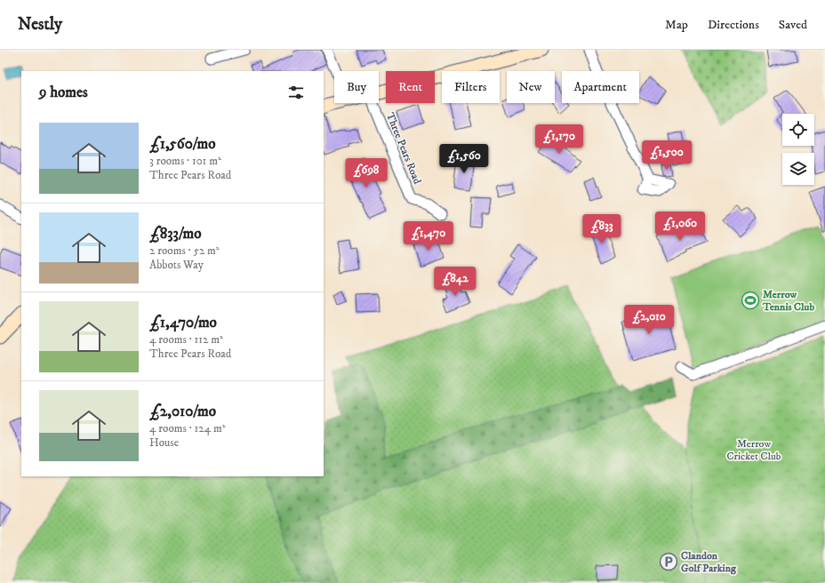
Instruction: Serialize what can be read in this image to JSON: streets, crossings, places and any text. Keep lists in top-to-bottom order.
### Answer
{
  "streets": {
    "street": ["Three Pears Road"]
  },
  "parks": ["Merrow Cricket Club"],
  "places": {
    "sports": ["Merrow Tennis Club"],
    "parking": ["Clandon Golf Parking"]
  },
  "page": {
    "header": "Nestly",
    "nav": ["Map", "Directions", "Saved"],
    "chip": [
      "Buy",
      "Rent",
      "Filters",
      "New",
      "Apartment"
    ],
    "heading": "9 homes",
    "list": [
      {
        "name": "£1,560/mo",
        "note": "3 rooms · 101 m² · Three Pears Road"
      },
      {
        "name": "£833/mo",
        "note": "2 rooms · 52 m² · Abbots Way"
      },
      {
        "name": "£1,470/mo",
        "note": "4 rooms · 112 m² · Three Pears Road"
      },
      {
        "name": "£2,010/mo",
        "note": "4 rooms · 124 m² · House"
      }
    ],
    "price": [
      "£1,170",
      "£1,500",
      "£1,560",
      "£698",
      "£1,060",
      "£833",
      "£1,470",
      "£842",
      "£2,010"
    ]
  }
}
